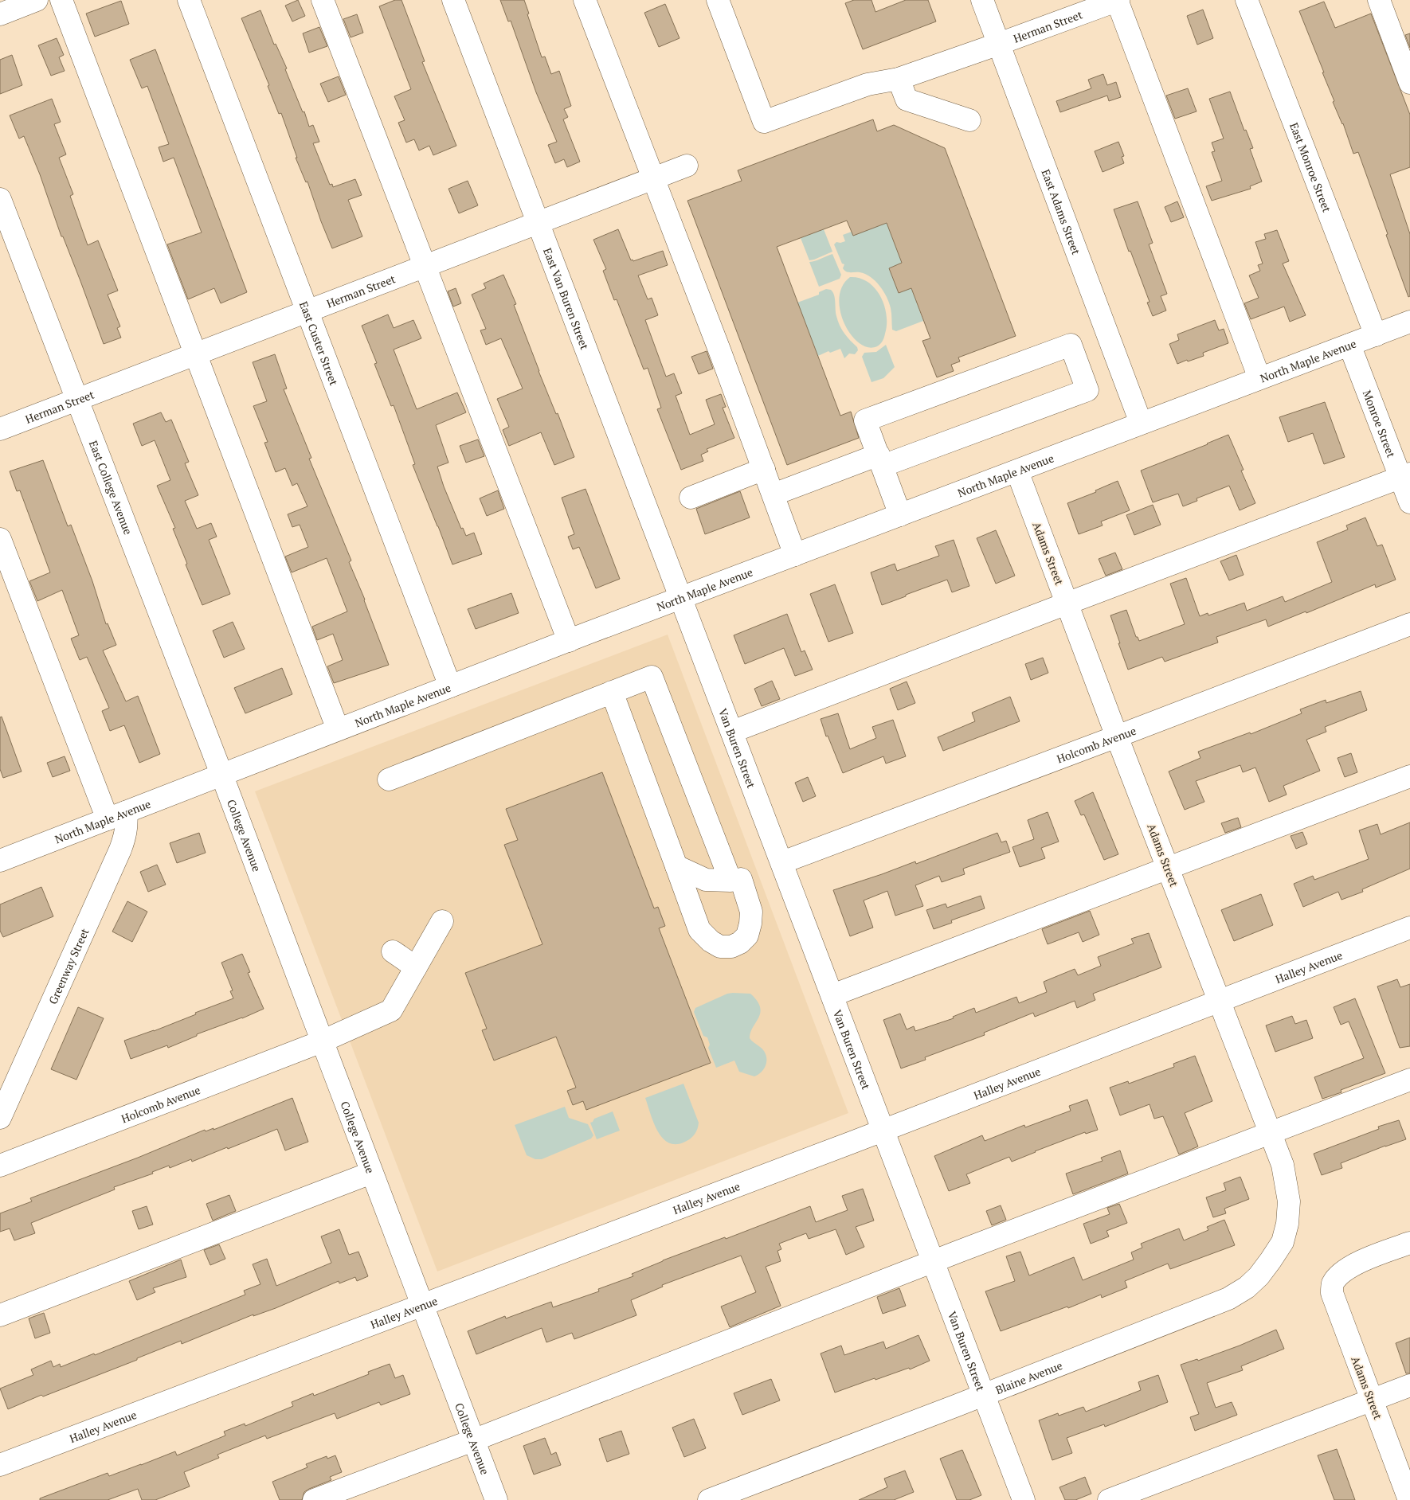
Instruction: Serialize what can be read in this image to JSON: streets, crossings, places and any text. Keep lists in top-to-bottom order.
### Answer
{
  "streets": {
    "street": [
      "Herman Street",
      "East Monroe Street",
      "East Adams Street",
      "East Van Buren Street",
      "East Custer Street",
      "North Maple Avenue",
      "Monroe Street",
      "East College Avenue",
      "Adams Street",
      "Holcomb Avenue",
      "Van Buren Street",
      "College Avenue",
      "Greenway Street",
      "Halley Avenue",
      "Blaine Avenue"
    ]
  },
  "crossings": [
    ["Herman Street", "East Adams Street"],
    ["Herman Street", "East Van Buren Street"],
    ["Herman Street", "East Custer Street"],
    ["Herman Street", "East College Avenue"],
    ["East Monroe Street", "North Maple Avenue"],
    ["East Adams Street", "North Maple Avenue"],
    ["East Van Buren Street", "North Maple Avenue"],
    ["East Van Buren Street", "Van Buren Street"],
    ["East Custer Street", "North Maple Avenue"],
    ["North Maple Avenue", "Monroe Street"],
    ["North Maple Avenue", "East College Avenue"],
    ["North Maple Avenue", "Adams Street"],
    ["North Maple Avenue", "Van Buren Street"],
    ["North Maple Avenue", "College Avenue"],
    ["North Maple Avenue", "Greenway Street"],
    ["East College Avenue", "College Avenue"],
    ["Adams Street", "Holcomb Avenue"],
    ["Adams Street", "Halley Avenue"],
    ["Adams Street", "Blaine Avenue"],
    ["Holcomb Avenue", "Van Buren Street"],
    ["Holcomb Avenue", "College Avenue"],
    ["Van Buren Street", "Halley Avenue"],
    ["Van Buren Street", "Blaine Avenue"],
    ["College Avenue", "Halley Avenue"]
  ]
}
